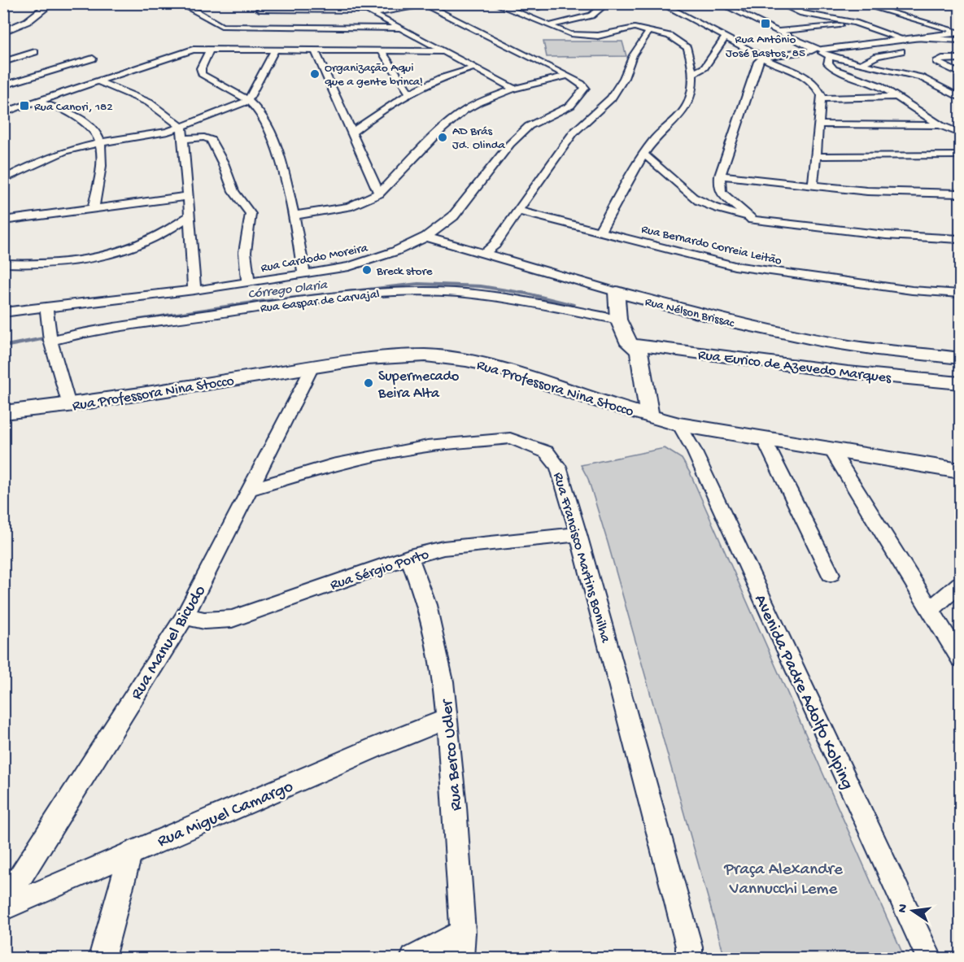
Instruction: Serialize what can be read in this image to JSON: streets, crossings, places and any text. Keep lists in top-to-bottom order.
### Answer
{
  "streets": {
    "street": [
      "Rua Bernardo Correia Leitão",
      "Rua Cardodo Moreira",
      "Rua Gaspar de Carvajal",
      "Rua Nélson Brissac",
      "Rua Eurico de Azevedo Marques",
      "Rua Professora Nina Stocco",
      "Rua Francisco Martins Bonilha",
      "Rua Sérgio Porto",
      "Rua Manuel Bicudo",
      "Avenida Padre Adolfo Kolping",
      "Rua Berco Udler",
      "Rua Miguel Camargo"
    ]
  },
  "crossings": [
    ["Rua Cardodo Moreira", "Rua Nélson Brissac"],
    ["Rua Professora Nina Stocco", "Rua Manuel Bicudo"],
    ["Rua Professora Nina Stocco", "Avenida Padre Adolfo Kolping"],
    ["Rua Francisco Martins Bonilha", "Rua Sérgio Porto"],
    ["Rua Francisco Martins Bonilha", "Rua Manuel Bicudo"],
    ["Rua Sérgio Porto", "Rua Manuel Bicudo"],
    ["Rua Sérgio Porto", "Rua Berco Udler"],
    ["Rua Berco Udler", "Rua Miguel Camargo"]
  ],
  "water": ["Córrego Olaria"],
  "parks": ["Praça Alexandre Vannucchi Leme"],
  "places": {
    "transit": ["Rua Antônio José Bastos, 85", "Rua Canori, 182"],
    "other": [
      "Organização Aqui que a gente brinca!",
      "AD Brás Jd. Olinda",
      "Breck store",
      "Supermecado Beira Alta"
    ]
  },
  "north": "left"
}
